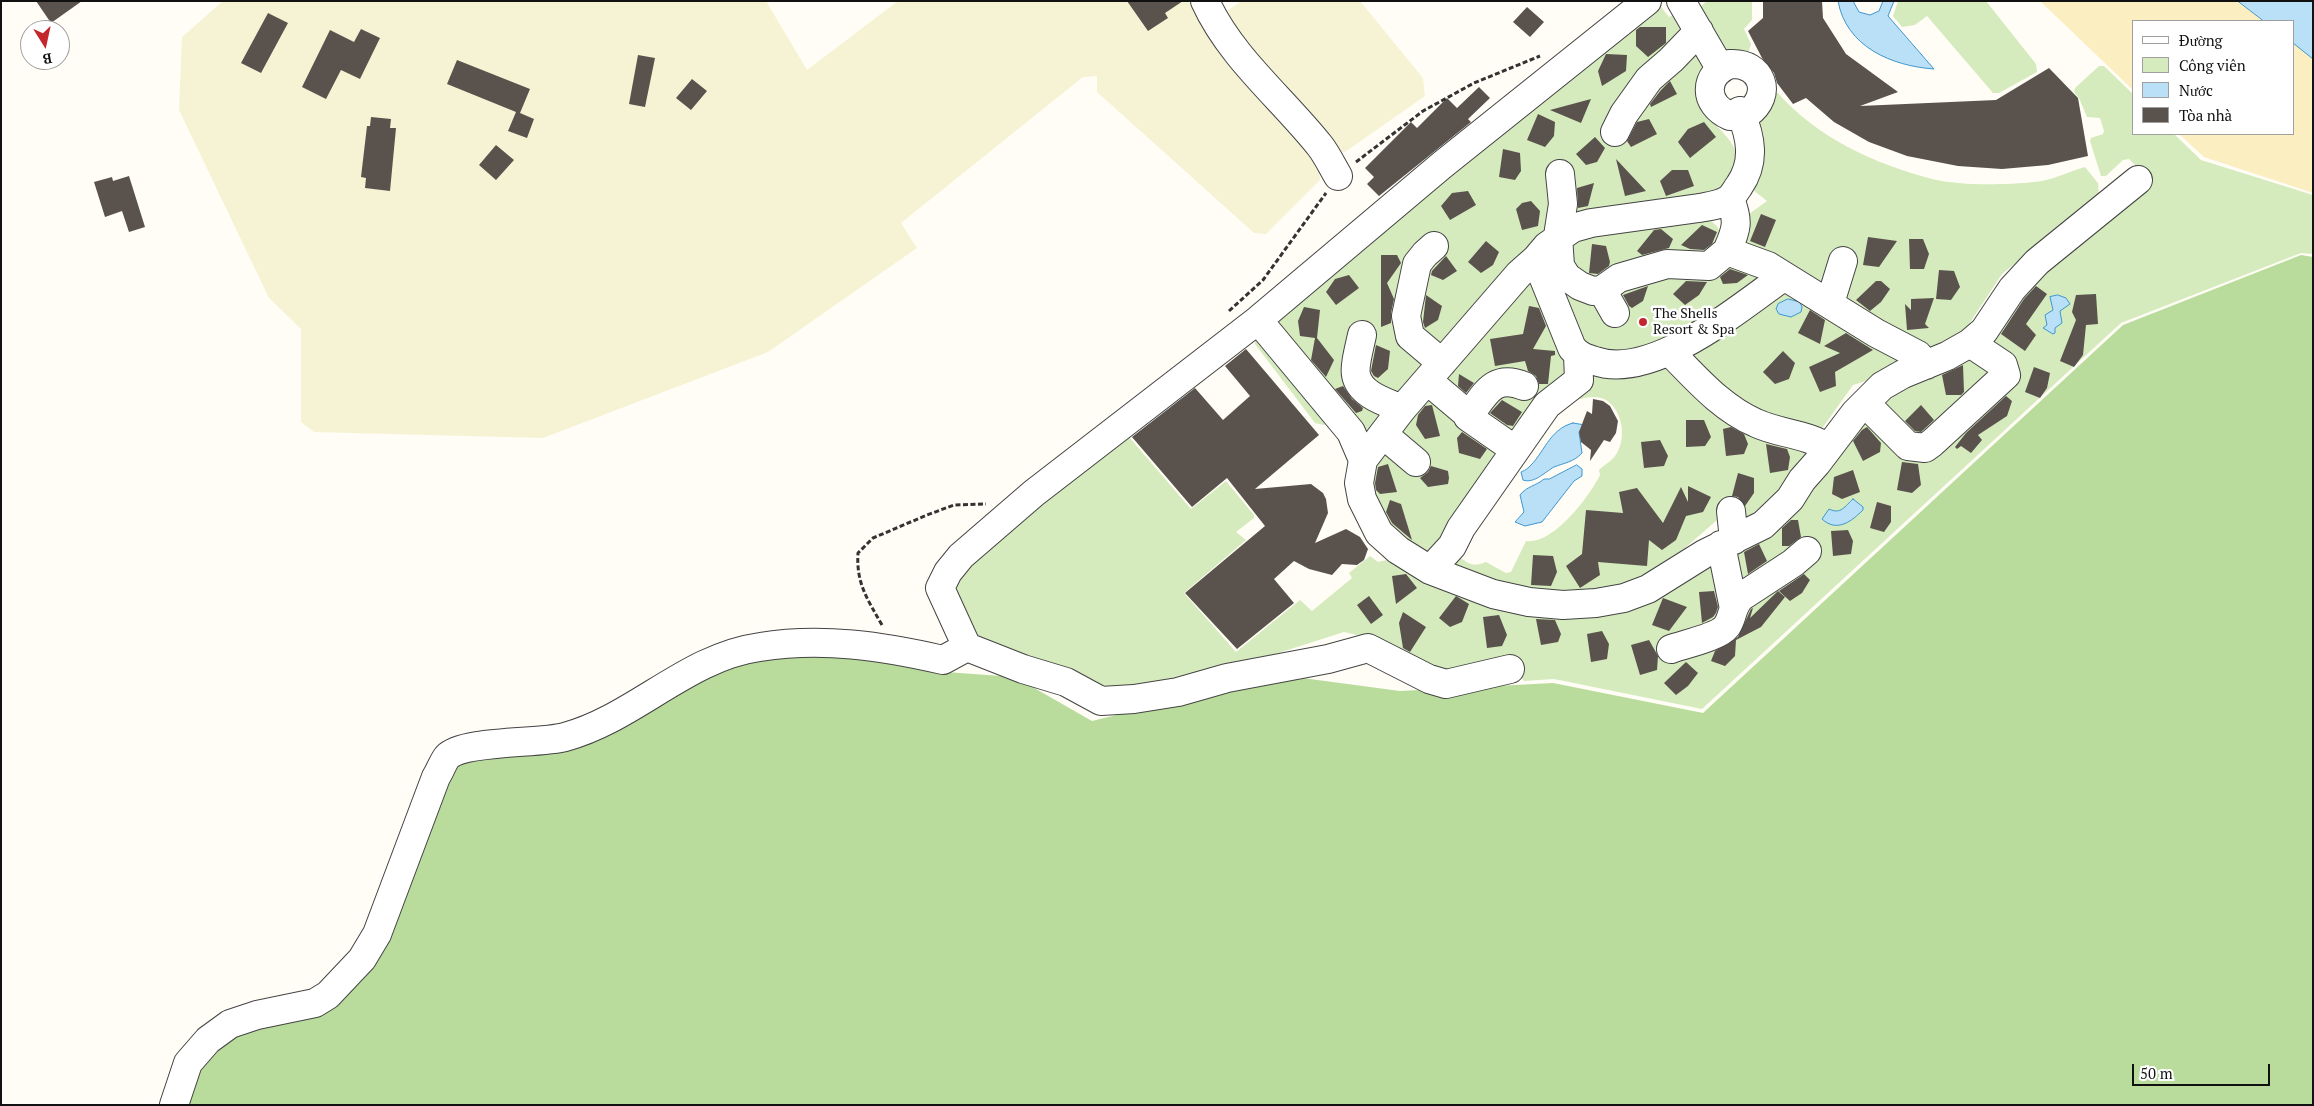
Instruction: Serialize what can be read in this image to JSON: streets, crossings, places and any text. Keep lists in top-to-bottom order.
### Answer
{
  "places": ["The Shells Resort & Spa"],
  "legend": [
    "Đường",
    "Công viên",
    "Nước",
    "Tòa nhà"
  ],
  "scale_bar": "50 m",
  "north": "bottom"
}
